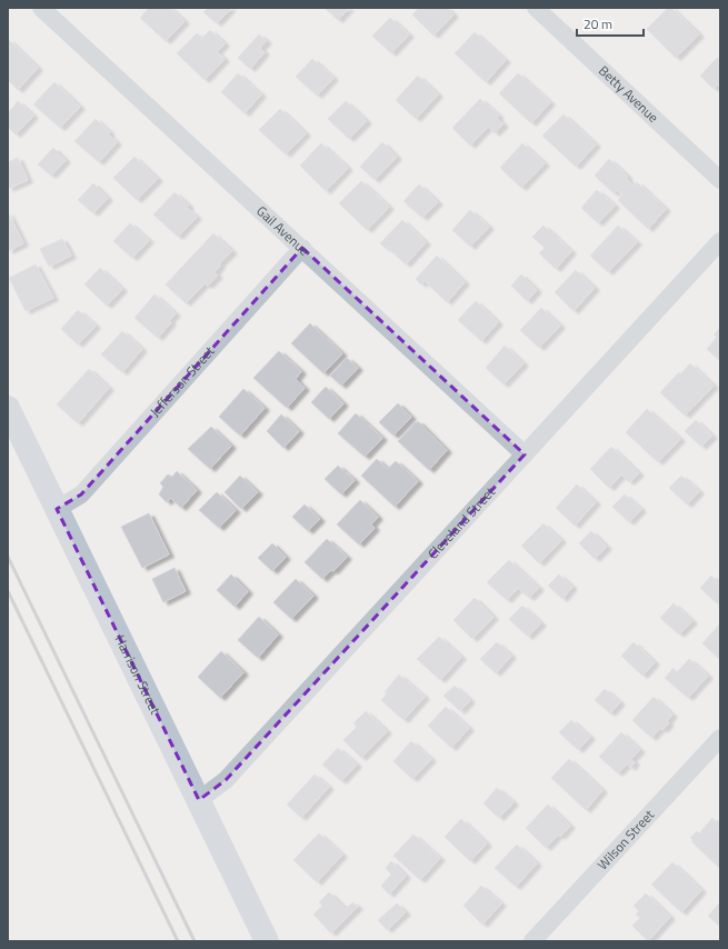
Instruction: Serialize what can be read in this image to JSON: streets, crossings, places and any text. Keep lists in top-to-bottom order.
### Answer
{
  "streets": {
    "main road": ["Harrison Street"],
    "street": [
      "Betty Avenue",
      "Gail Avenue",
      "Jefferson Street",
      "Cleveland Street",
      "Wilson Street"
    ]
  },
  "crossings": [
    ["Gail Avenue", "Jefferson Street"],
    ["Gail Avenue", "Cleveland Street"],
    ["Jefferson Street", "Harrison Street"],
    ["Cleveland Street", "Harrison Street"]
  ],
  "scale_bar": "20 m"
}
